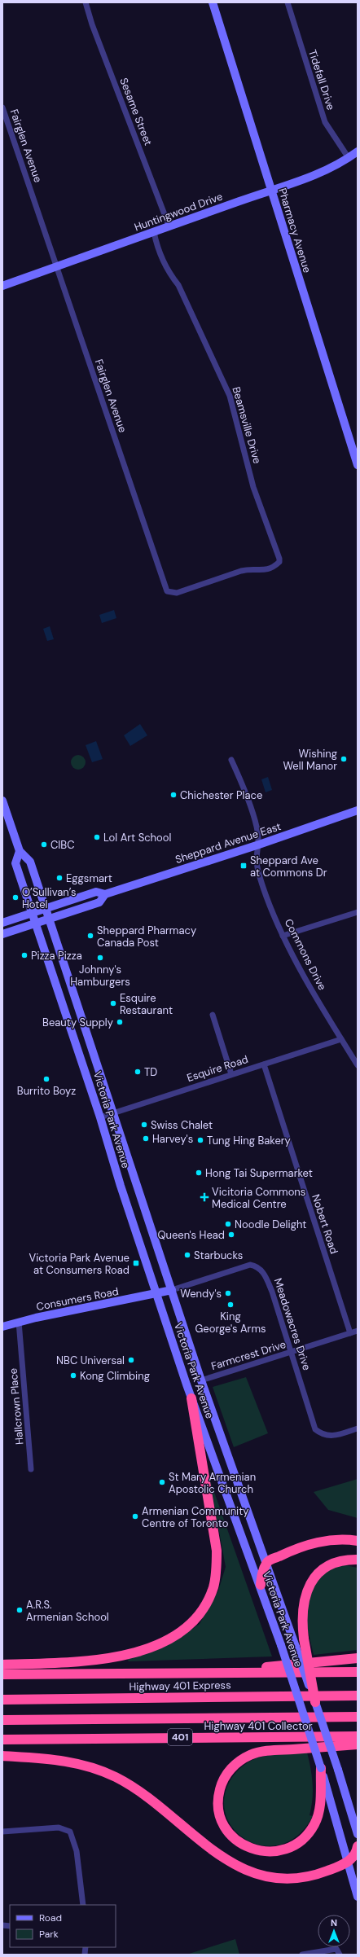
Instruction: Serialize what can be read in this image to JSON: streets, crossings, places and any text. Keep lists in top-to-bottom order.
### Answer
{
  "streets": {
    "highway": ["Highway 401 Express", "Highway 401 Collector", "401"],
    "main road": [
      "Huntingwood Drive",
      "Pharmacy Avenue",
      "Sheppard Avenue East",
      "Victoria Park Avenue",
      "Consumers Road",
      "Meadowacres Drive"
    ],
    "street": [
      "Tidefall Drive",
      "Sesame Street",
      "Fairglen Avenue",
      "Beamsville Drive",
      "Commons Drive",
      "Esquire Road",
      "Nobert Road",
      "Farmcrest Drive",
      "Hallcrown Place"
    ]
  },
  "crossings": [
    ["Tidefall Drive", "Huntingwood Drive"],
    ["Sesame Street", "Huntingwood Drive"],
    ["Fairglen Avenue", "Huntingwood Drive"],
    ["Fairglen Avenue", "Beamsville Drive"],
    ["Huntingwood Drive", "Pharmacy Avenue"],
    ["Huntingwood Drive", "Beamsville Drive"],
    ["Sheppard Avenue East", "Commons Drive"],
    ["Sheppard Avenue East", "Victoria Park Avenue"],
    ["Commons Drive", "Esquire Road"],
    ["Esquire Road", "Victoria Park Avenue"],
    ["Esquire Road", "Nobert Road"],
    ["Victoria Park Avenue", "Consumers Road"],
    ["Victoria Park Avenue", "Meadowacres Drive"],
    ["Victoria Park Avenue", "Farmcrest Drive"],
    ["Nobert Road", "Farmcrest Drive"],
    ["Consumers Road", "Meadowacres Drive"],
    ["Consumers Road", "Hallcrown Place"],
    ["Meadowacres Drive", "Farmcrest Drive"]
  ],
  "places": {
    "other": [
      "Wishing Well Manor",
      "Chichester Place",
      "Lol Art School",
      "CIBC",
      "Eggsmart",
      "O’Sullivan’s Hotel",
      "Sheppard Pharmacy Canada Post",
      "Pizza Pizza",
      "Johnny's Hamburgers",
      "Esquire Restaurant",
      "Beauty Supply",
      "TD",
      "Burrito Boyz",
      "Swiss Chalet",
      "Harvey's",
      "Tung Hing Bakery",
      "Hong Tai Supermarket",
      "Noodle Delight",
      "Queen's Head",
      "Starbucks",
      "Wendy's",
      "King George's Arms",
      "NBC Universal",
      "Kong Climbing",
      "St Mary Armenian Apostolic Church",
      "Armenian Community Centre of Toronto",
      "A.R.S. Armenian School"
    ],
    "transit": ["Sheppard Ave at Commons Dr", "Victoria Park Avenue at Consumers Road"],
    "health": ["Vicitoria Commons Medical Centre"]
  },
  "legend": ["Road", "Park"],
  "north": "top"
}
